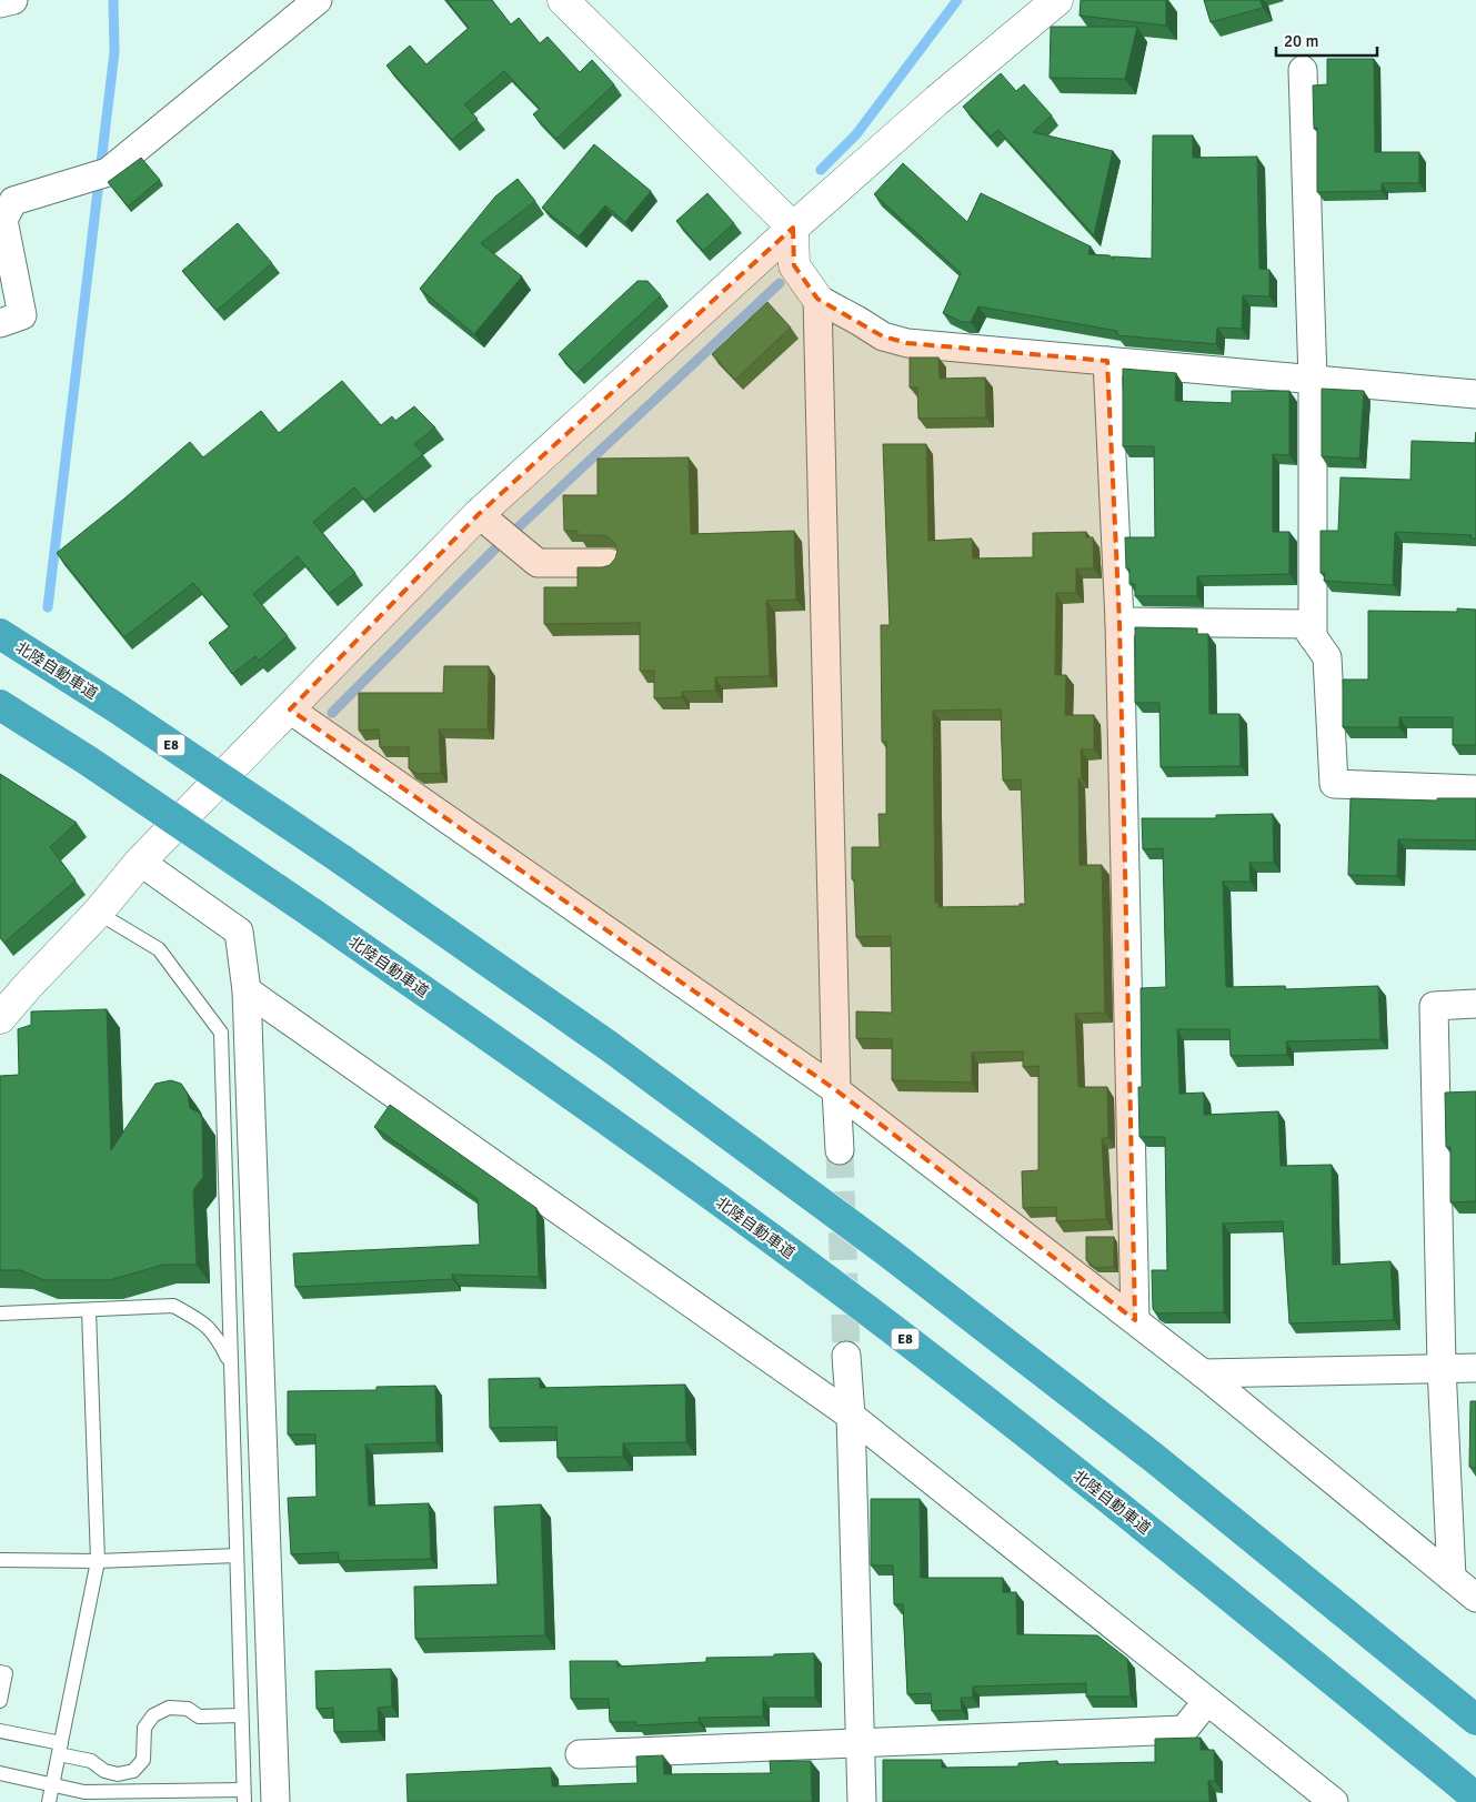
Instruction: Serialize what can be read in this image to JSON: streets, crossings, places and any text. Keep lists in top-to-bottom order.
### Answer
{
  "streets": {
    "highway": ["北陸自動車道", "E8"]
  },
  "scale_bar": "20 m"
}
